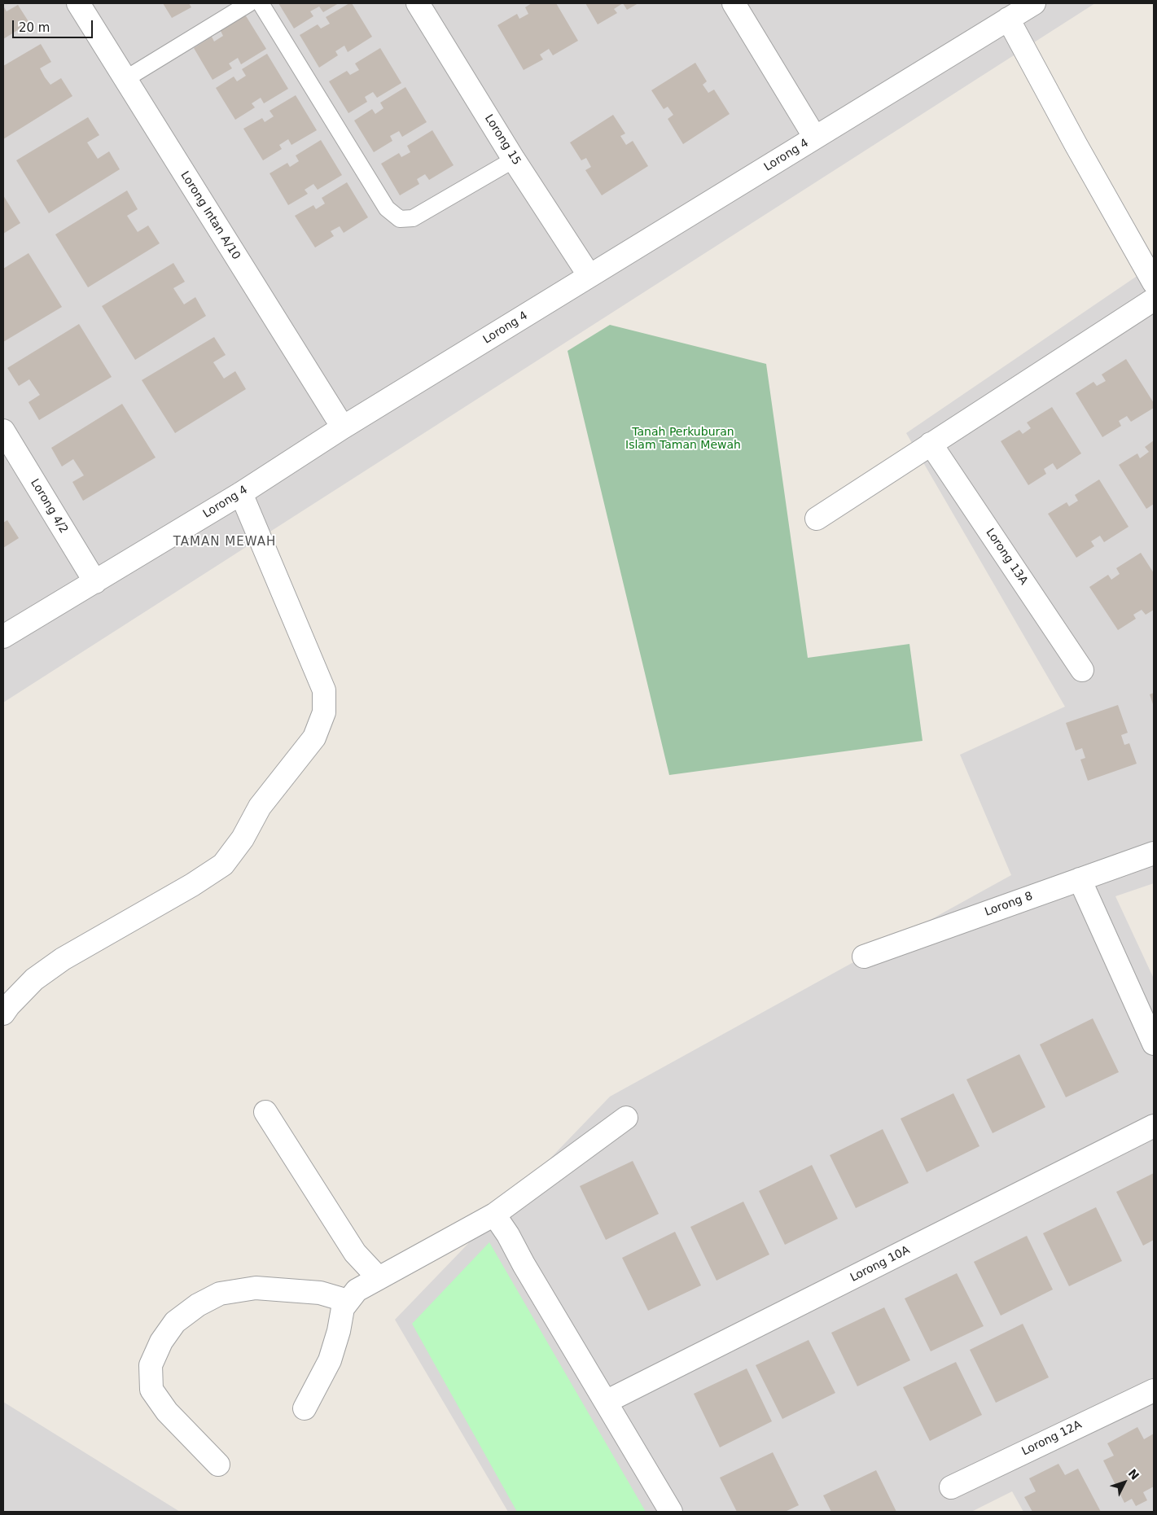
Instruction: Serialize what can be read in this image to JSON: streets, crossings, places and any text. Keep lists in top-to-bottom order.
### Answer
{
  "streets": {
    "street": [
      "Lorong 15",
      "Lorong 4",
      "Lorong Intan A/10",
      "Lorong 4/2",
      "Lorong 13A",
      "Lorong 8",
      "Lorong 10A",
      "Lorong 12A"
    ]
  },
  "crossings": [
    ["Lorong 15", "Lorong 4"],
    ["Lorong 4", "Lorong Intan A/10"],
    ["Lorong 4", "Lorong 4/2"]
  ],
  "districts": ["TAMAN MEWAH"],
  "parks": ["Tanah Perkuburan Islam Taman Mewah"],
  "scale_bar": "20 m",
  "north": "top right"
}
